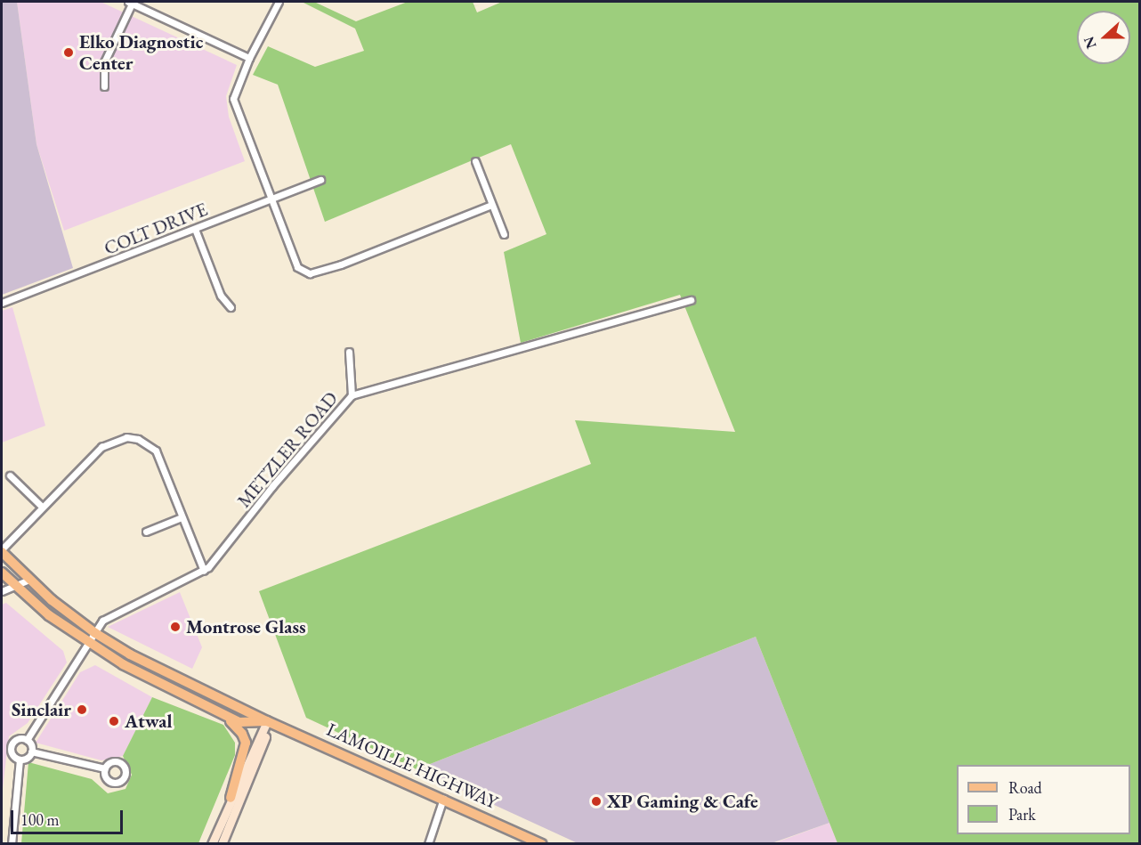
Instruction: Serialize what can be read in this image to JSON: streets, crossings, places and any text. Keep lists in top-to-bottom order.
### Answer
{
  "streets": {
    "main road": ["LAMOILLE HIGHWAY"],
    "street": ["COLT DRIVE", "METZLER ROAD"]
  },
  "crossings": [
    ["METZLER ROAD", "LAMOILLE HIGHWAY"]
  ],
  "places": [
    "Elko Diagnostic Center",
    "Montrose Glass",
    "Sinclair",
    "Atwal",
    "XP Gaming & Cafe"
  ],
  "legend": ["Road", "Park"],
  "scale_bar": "100 m",
  "north": "left"
}
